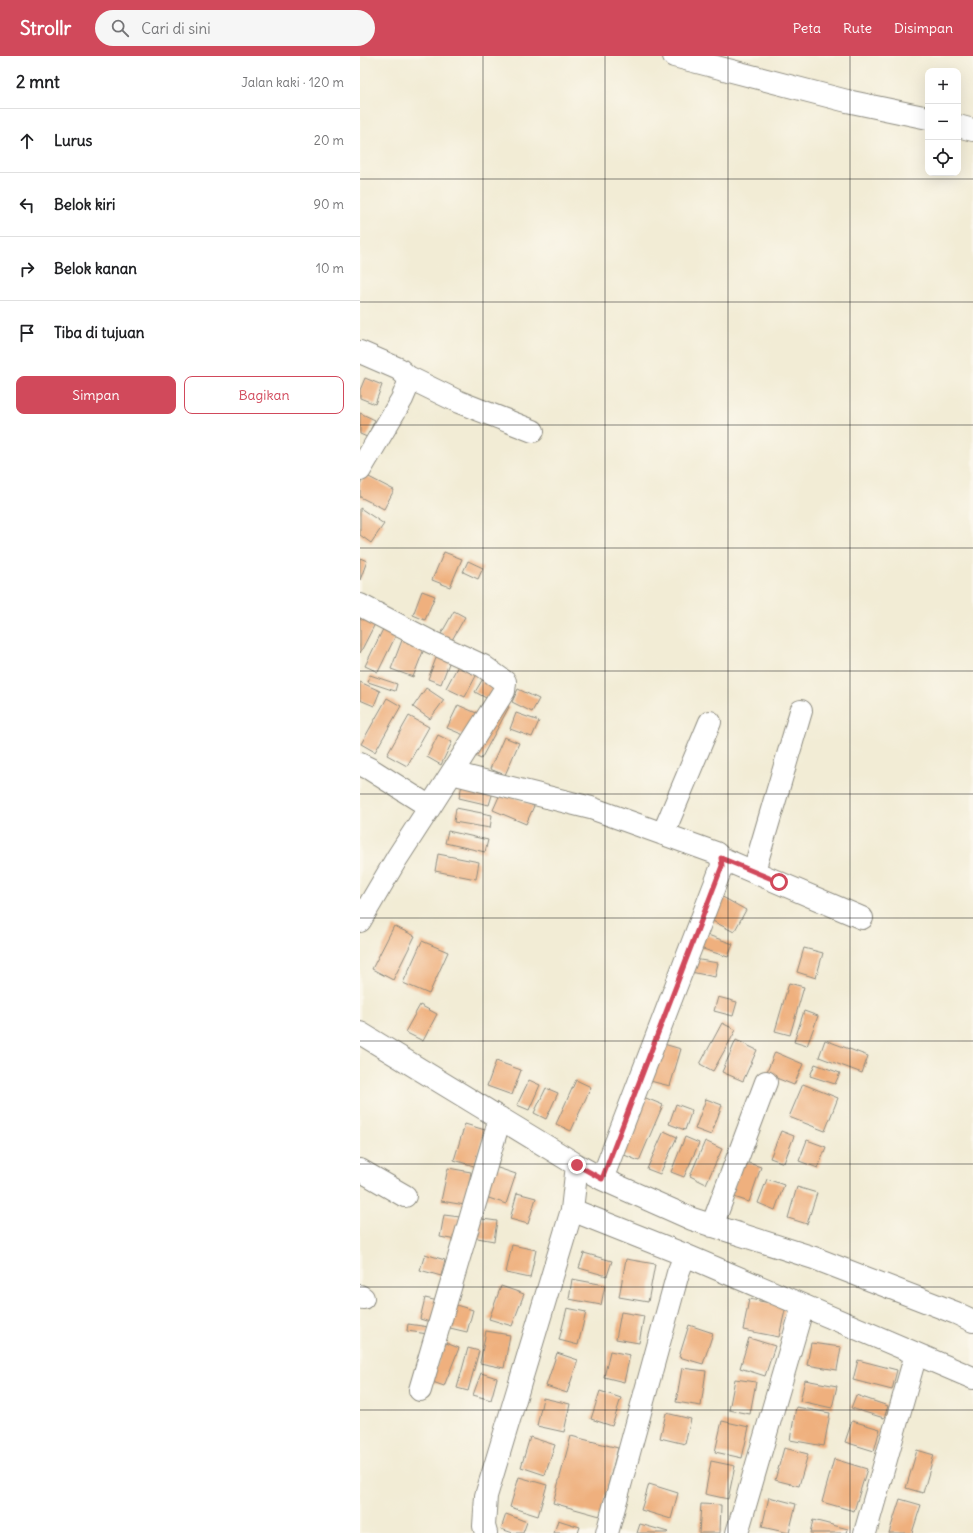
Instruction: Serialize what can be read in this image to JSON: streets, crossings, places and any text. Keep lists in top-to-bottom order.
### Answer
{
  "page": {
    "header": "Strollr",
    "search": "Cari di sini",
    "nav": ["Peta", "Rute", "Disimpan"],
    "heading": ["2 mnt", "Jalan kaki · 120 m"],
    "map_buttons": ["+", "−"],
    "list": [
      ["Lurus", "20 m"],
      ["Belok kiri", "90 m"],
      ["Belok kanan", "10 m"],
      "Tiba di tujuan"
    ],
    "buttons": ["Simpan", "Bagikan"]
  }
}
